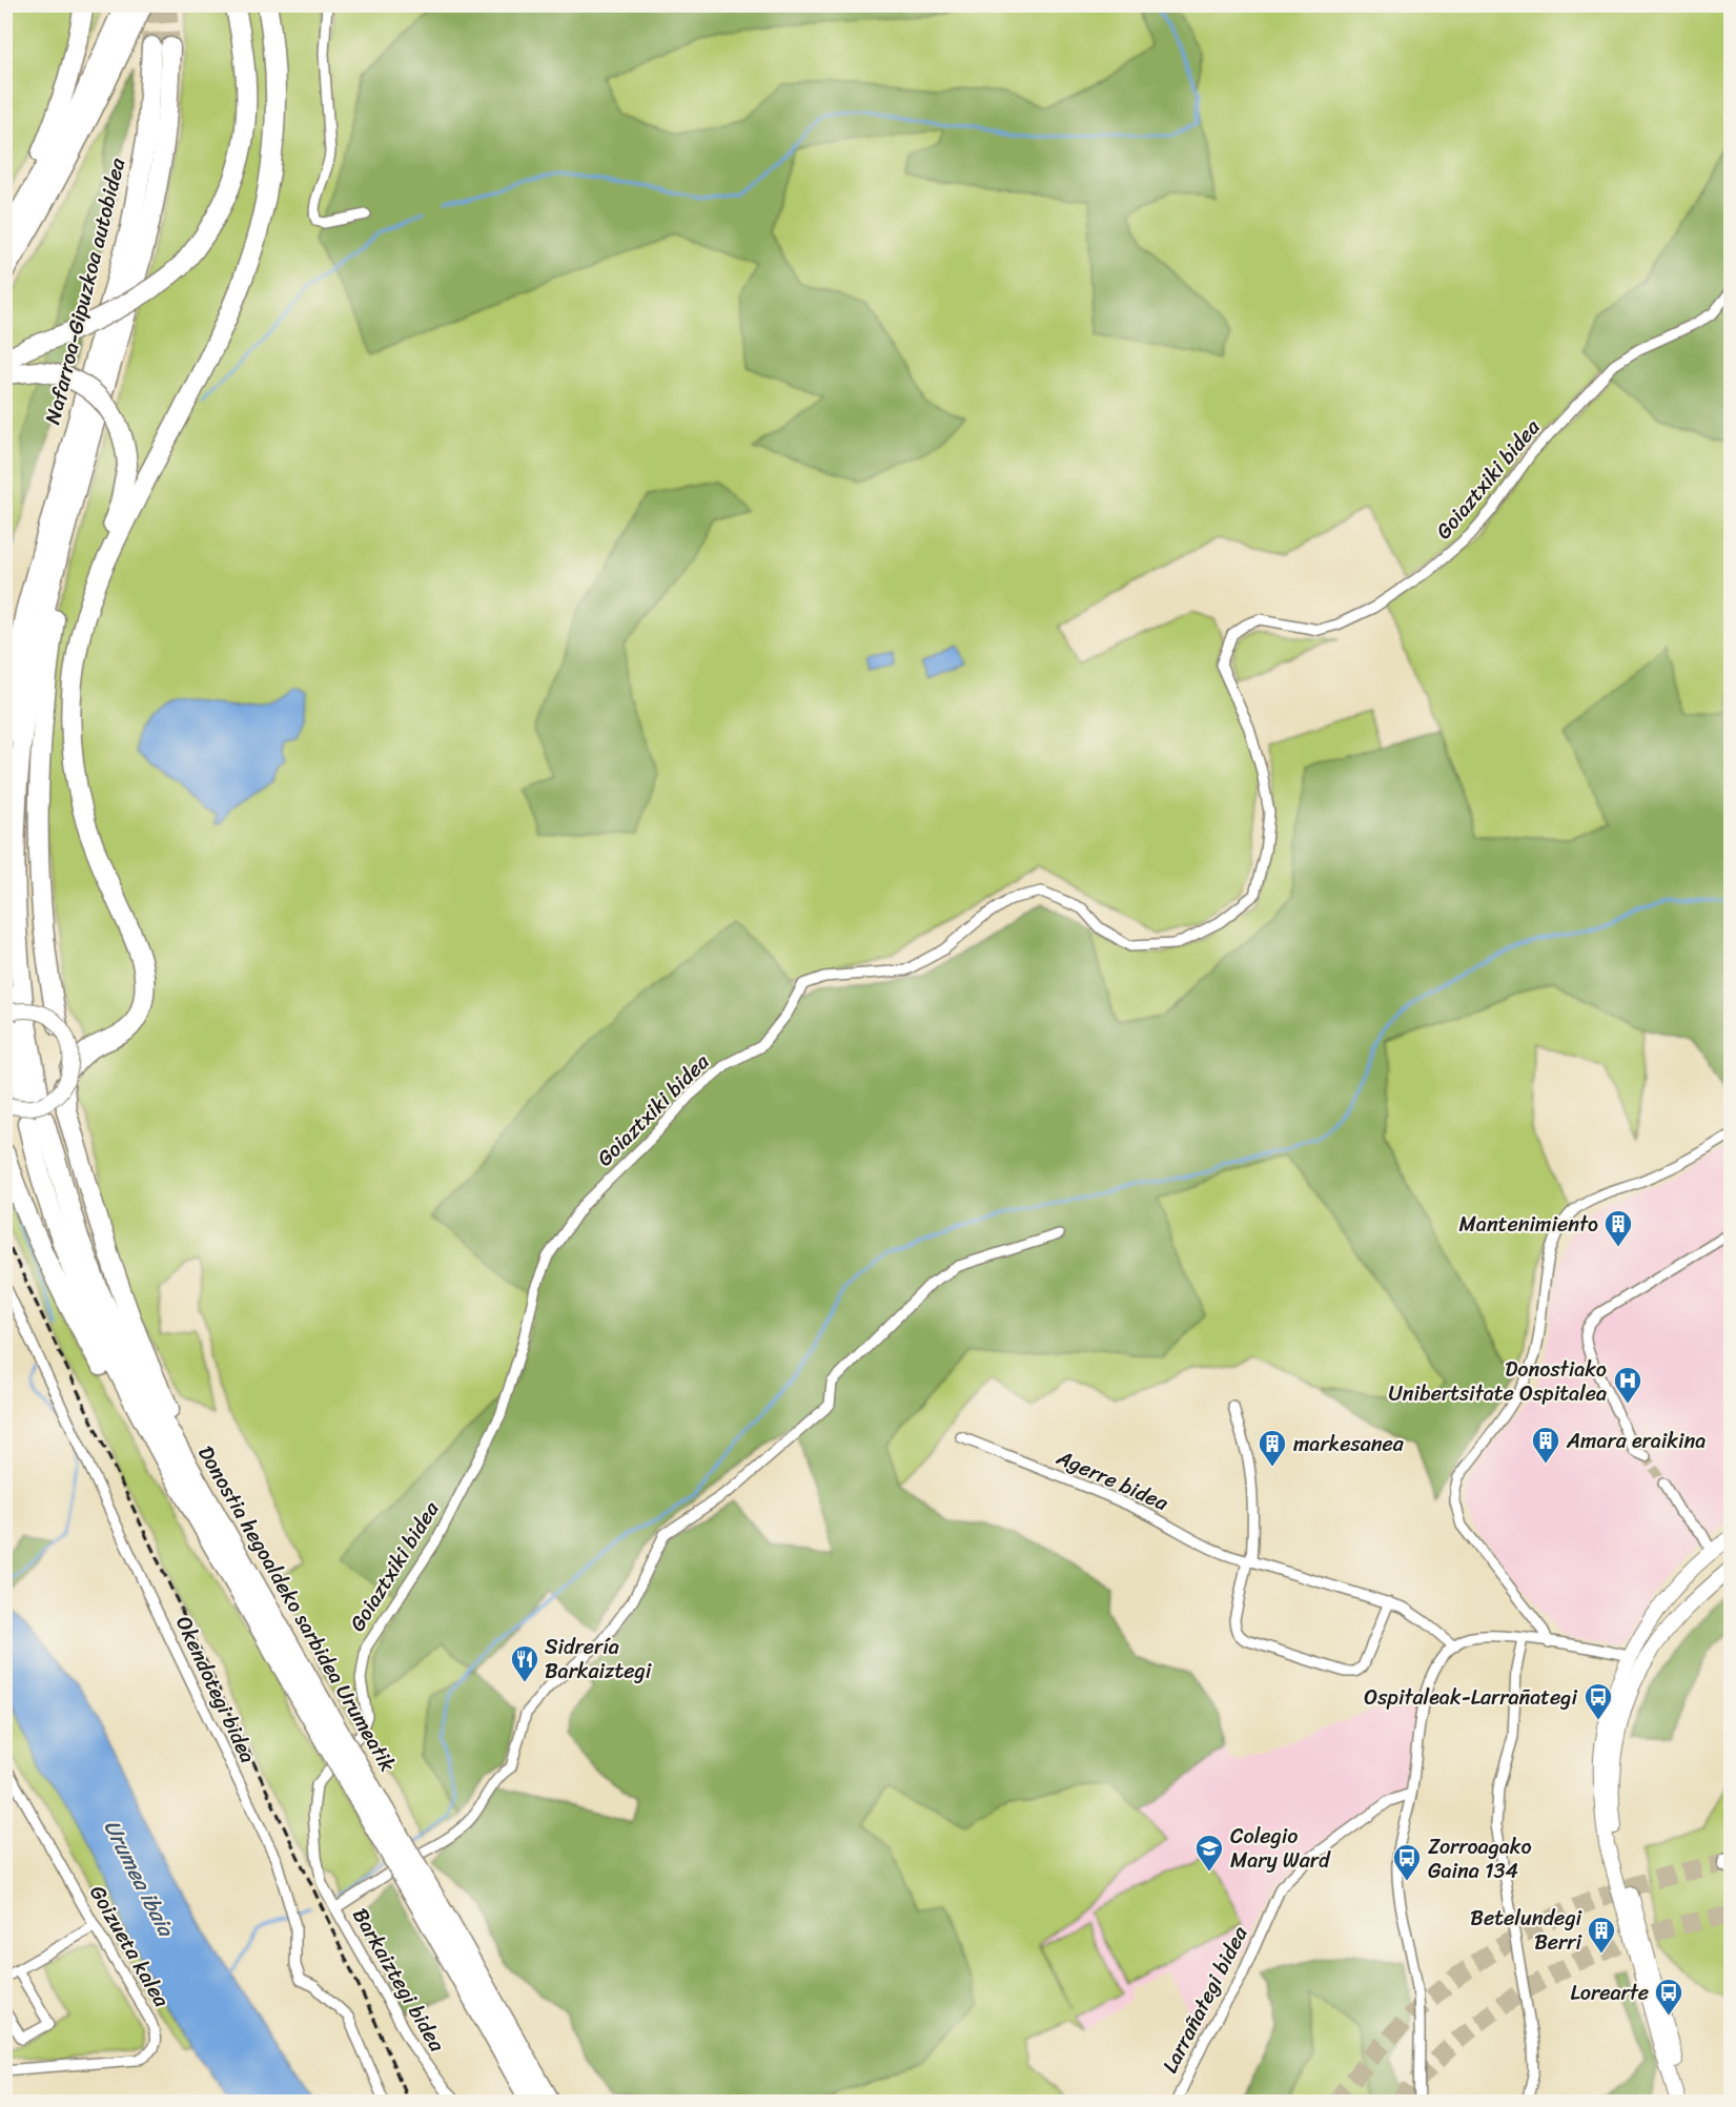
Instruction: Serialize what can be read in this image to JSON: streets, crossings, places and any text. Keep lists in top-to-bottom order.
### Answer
{
  "streets": {
    "highway": ["Nafarroa-Gipuzkoa autobidea", "Donostia hegoaldeko sarbidea Urumeatik"],
    "street": [
      "Goiaztxiki bidea",
      "Agerre bidea",
      "Okendotegi bidea",
      "Goizueta kalea",
      "Barkaiztegi bidea",
      "Larrañategi bidea"
    ]
  },
  "crossings": [
    ["Goiaztxiki bidea", "Barkaiztegi bidea"]
  ],
  "water": ["Urumea ibaia"],
  "places": {
    "building": [
      "Mantenimiento",
      "Amara eraikina",
      "markesanea",
      "Betelundegi Berri"
    ],
    "hospital": ["Donostiako Unibertsitate Ospitalea"],
    "restaurant": ["Sidrería Barkaiztegi"],
    "bus stop": ["Ospitaleak-Larrañategi", "Zorroagako Gaina 134", "Lorearte"],
    "school or university": ["Colegio Mary Ward"]
  }
}
